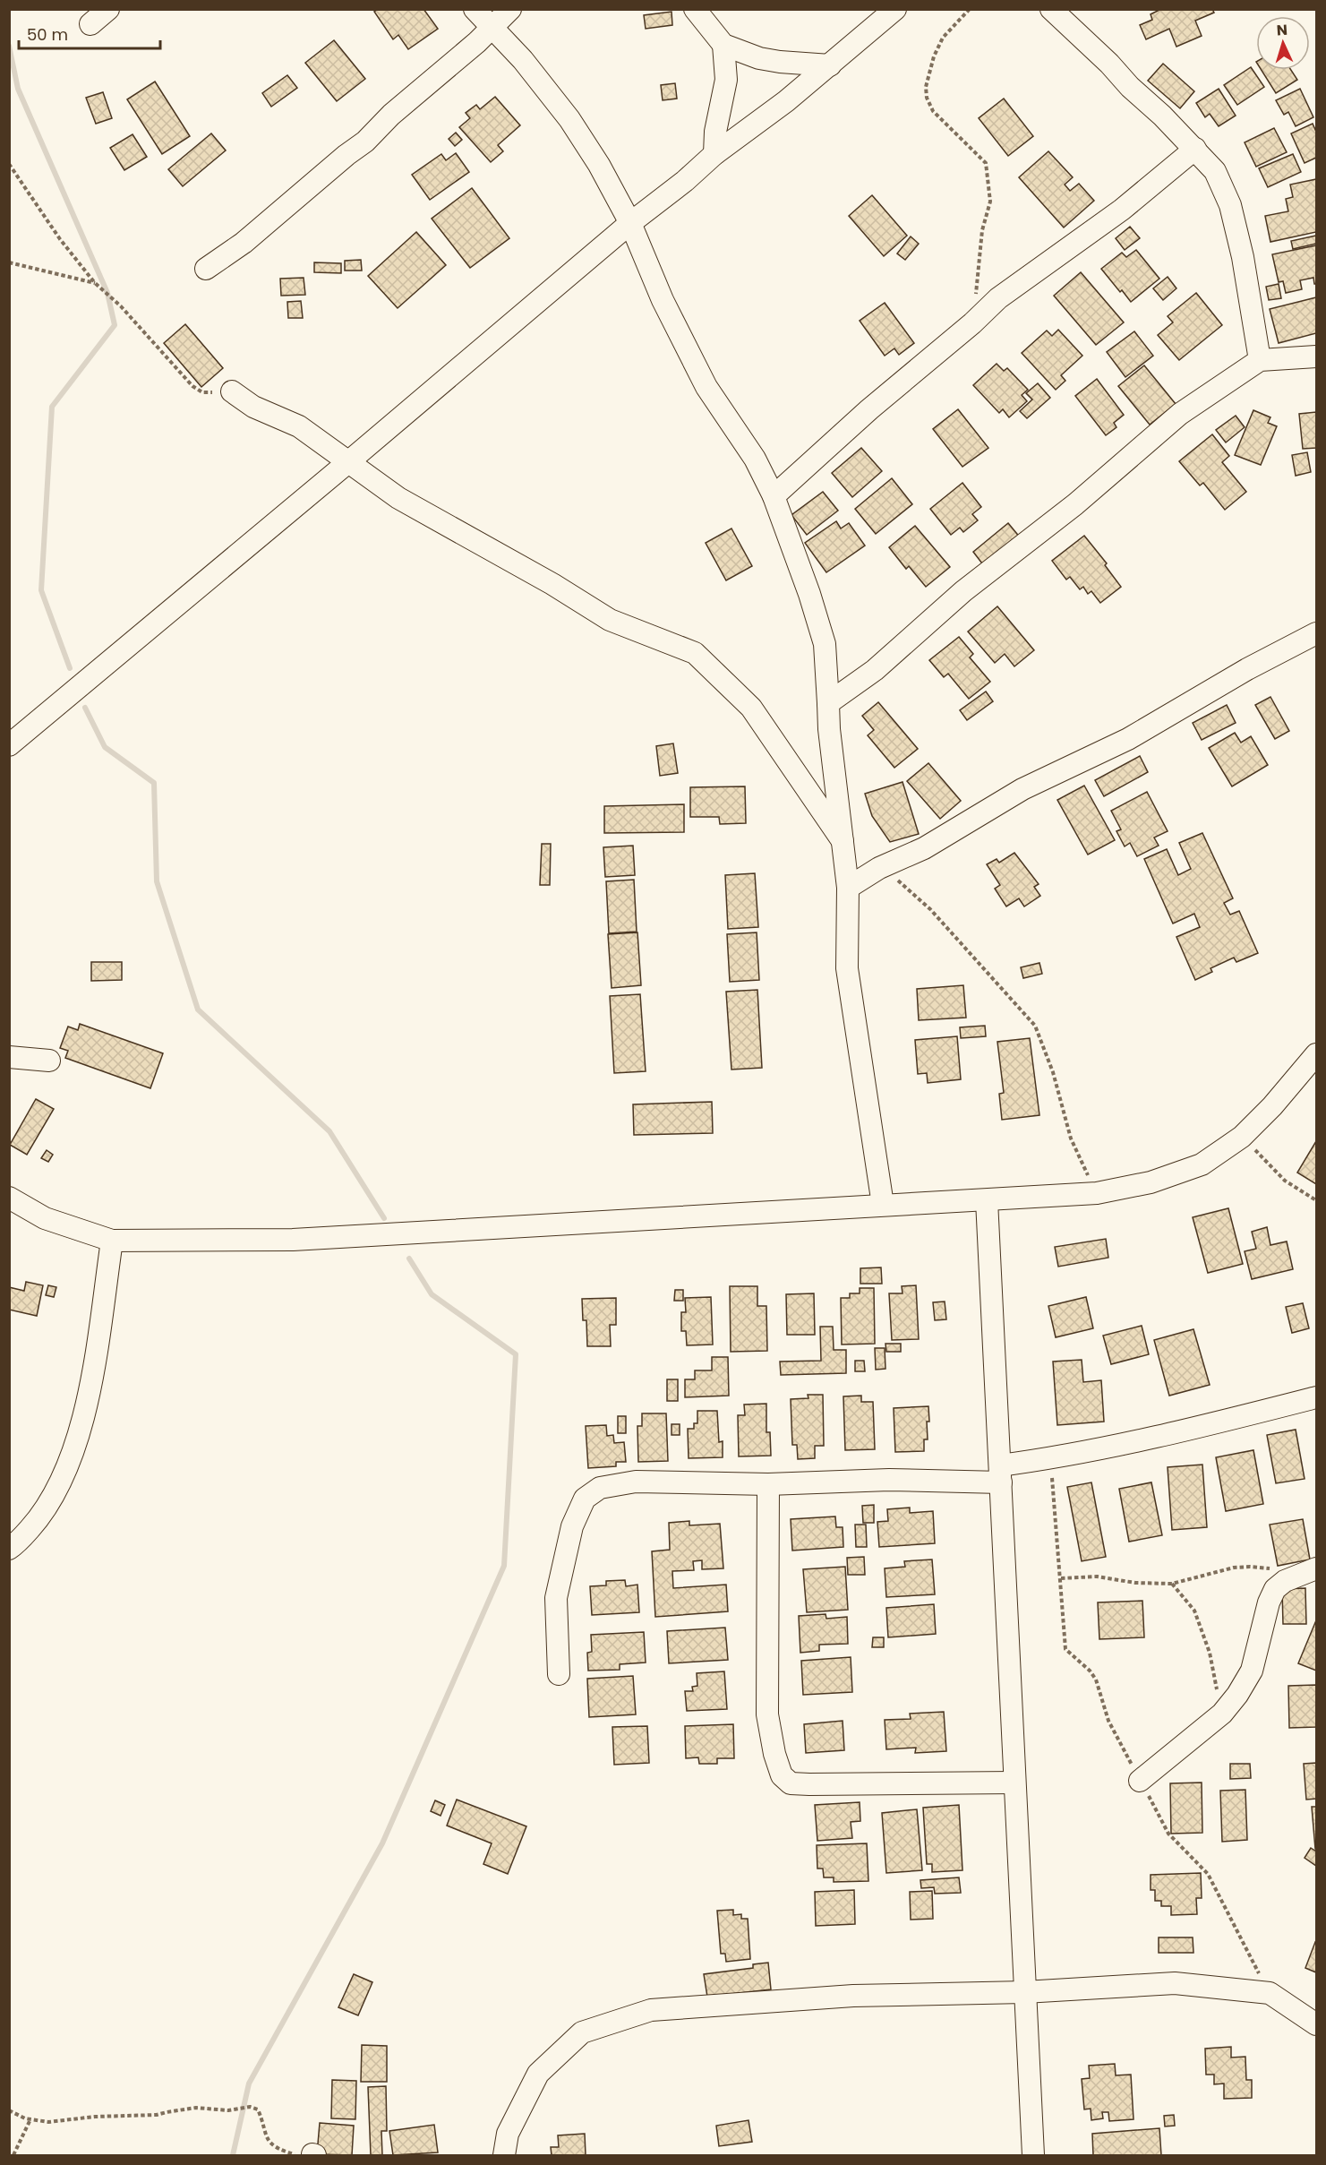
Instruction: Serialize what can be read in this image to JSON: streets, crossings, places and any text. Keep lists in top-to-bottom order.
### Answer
{
  "scale_bar": "50 m",
  "north": "top"
}
